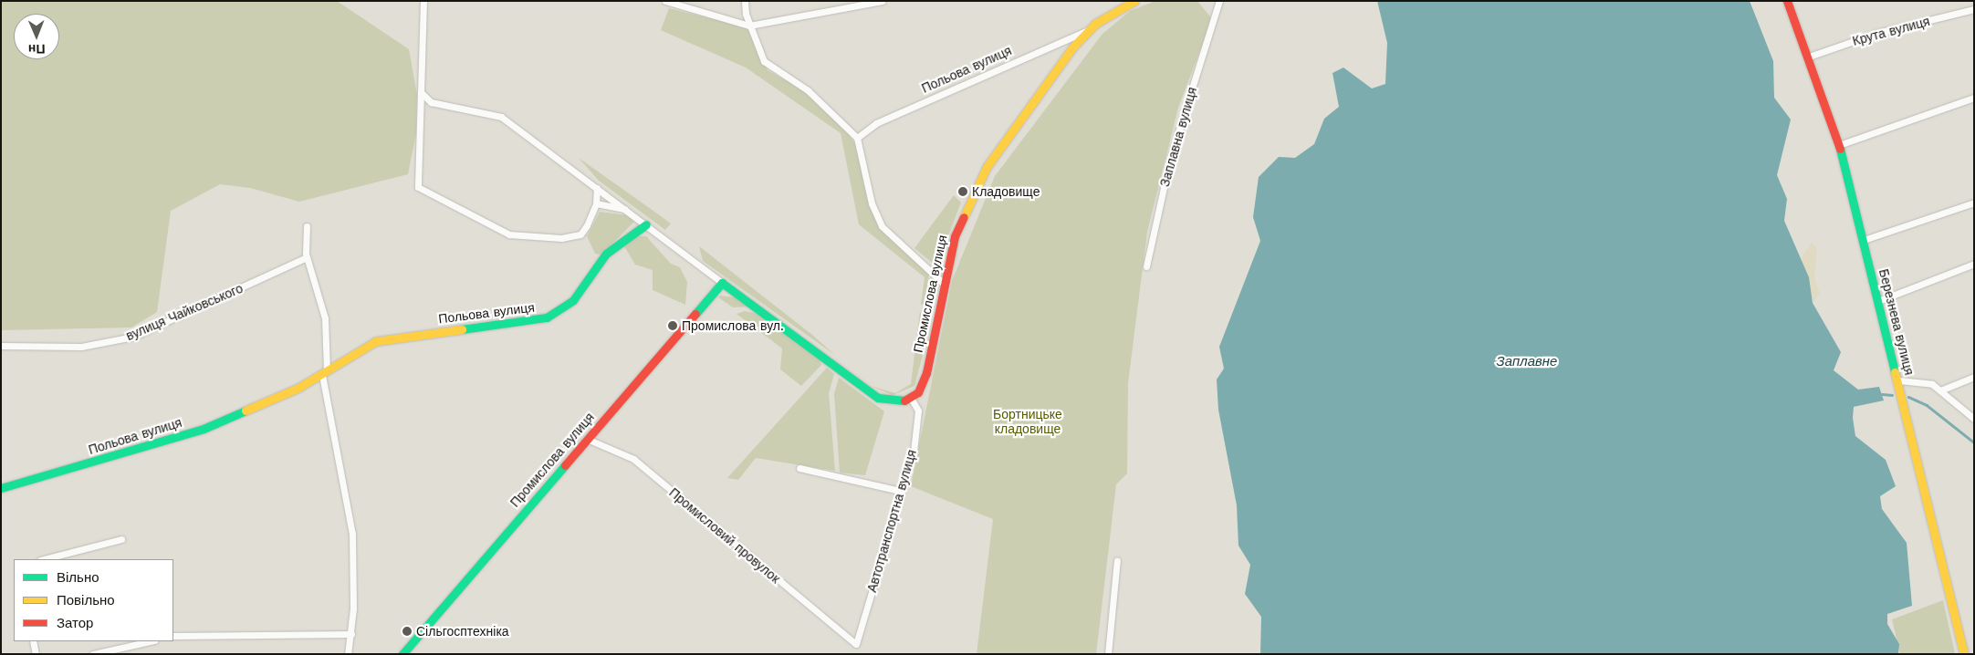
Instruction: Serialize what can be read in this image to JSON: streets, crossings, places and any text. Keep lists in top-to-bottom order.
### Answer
{
  "streets": {
    "street": [
      "Крута вулиця",
      "Польова вулиця",
      "Заплавна вулиця",
      "Промислова вулиця",
      "вулиця Чайковського",
      "Березнева вулиця",
      "Автотранспортна вулиця",
      "Промисловий провулок"
    ]
  },
  "crossings": [
    ["Крута вулиця", "Березнева вулиця"],
    ["Польова вулиця", "Промислова вулиця"],
    ["Промислова вулиця", "Автотранспортна вулиця"],
    ["Промислова вулиця", "Промисловий провулок"],
    ["Автотранспортна вулиця", "Промисловий провулок"]
  ],
  "water": ["Заплавне"],
  "parks": ["Бортницьке кладовище"],
  "places": ["Кладовище", "Промислова вул.", "Сільгосптехніка"],
  "legend": ["Вільно", "Повільно", "Затор"],
  "north": "bottom"
}
